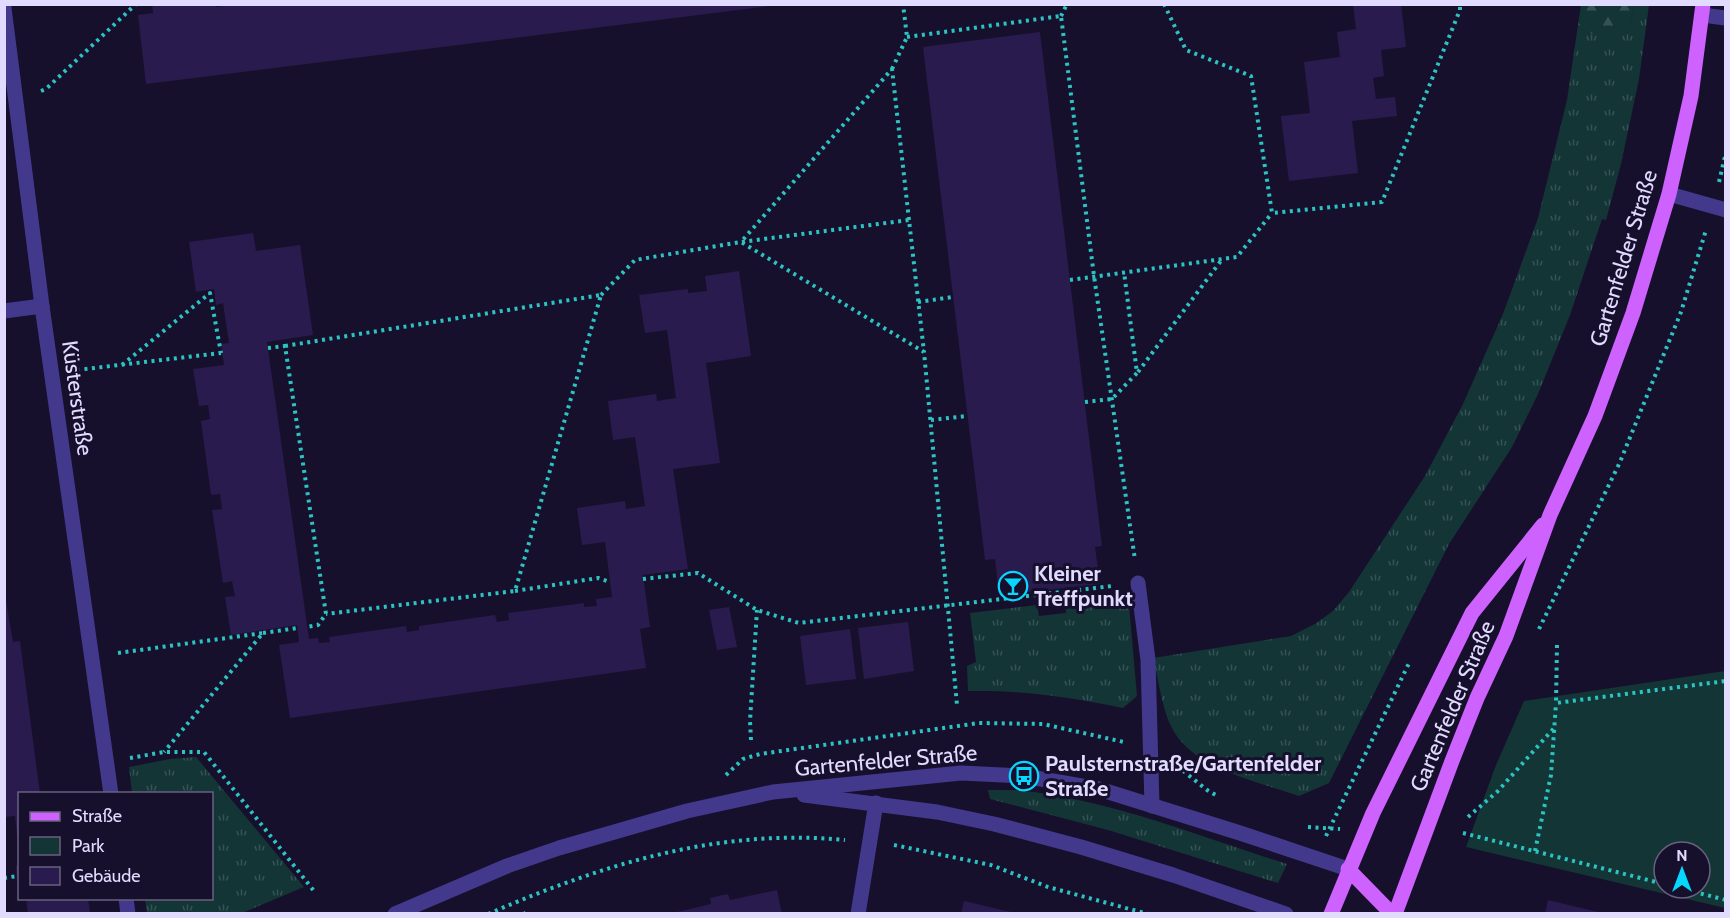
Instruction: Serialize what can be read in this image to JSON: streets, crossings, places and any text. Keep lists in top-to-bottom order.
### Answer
{
  "streets": {
    "main road": ["Gartenfelder Straße"],
    "street": ["Küsterstraße"]
  },
  "places": {
    "bar": ["Kleiner Treffpunkt"],
    "bus stop": ["Paulsternstraße/Gartenfelder Straße"]
  },
  "legend": ["Straße", "Park", "Gebäude"],
  "north": "top"
}
